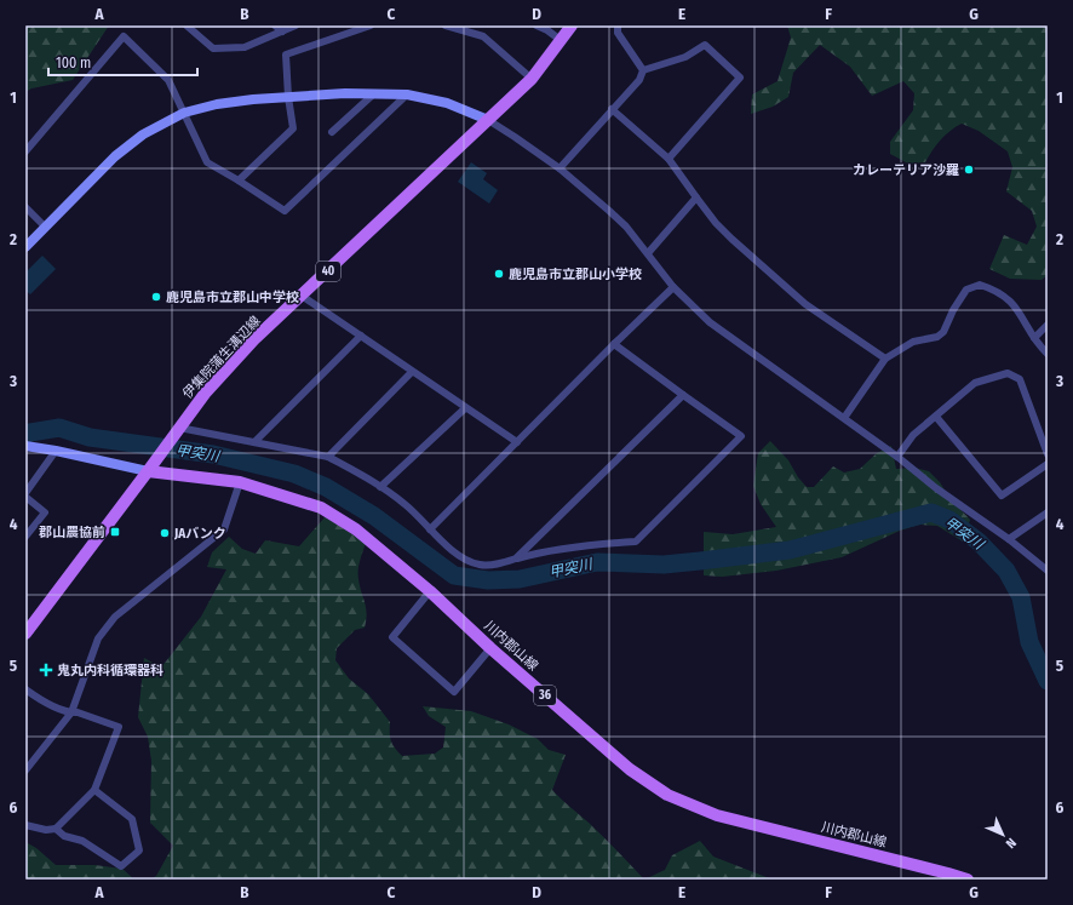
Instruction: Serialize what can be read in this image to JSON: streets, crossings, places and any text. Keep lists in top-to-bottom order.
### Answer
{
  "streets": {
    "main road": [
      "40",
      "伊集院蒲生溝辺線",
      "川内郡山線",
      "36"
    ]
  },
  "crossings": [
    ["伊集院蒲生溝辺線", "川内郡山線"]
  ],
  "water": ["甲突川"],
  "places": {
    "other": [
      "カレーテリア沙羅",
      "鹿児島市立郡山小学校",
      "鹿児島市立郡山中学校",
      "JAバンク"
    ],
    "transit": ["郡山農協前"],
    "health": ["鬼丸内科循環器科"]
  },
  "scale_bar": "100 m",
  "north": "bottom right",
  "grid": {
    "columns": [
      "A",
      "B",
      "C",
      "D",
      "E",
      "F",
      "G"
    ],
    "rows": [
      "1",
      "2",
      "3",
      "4",
      "5",
      "6"
    ]
  }
}
